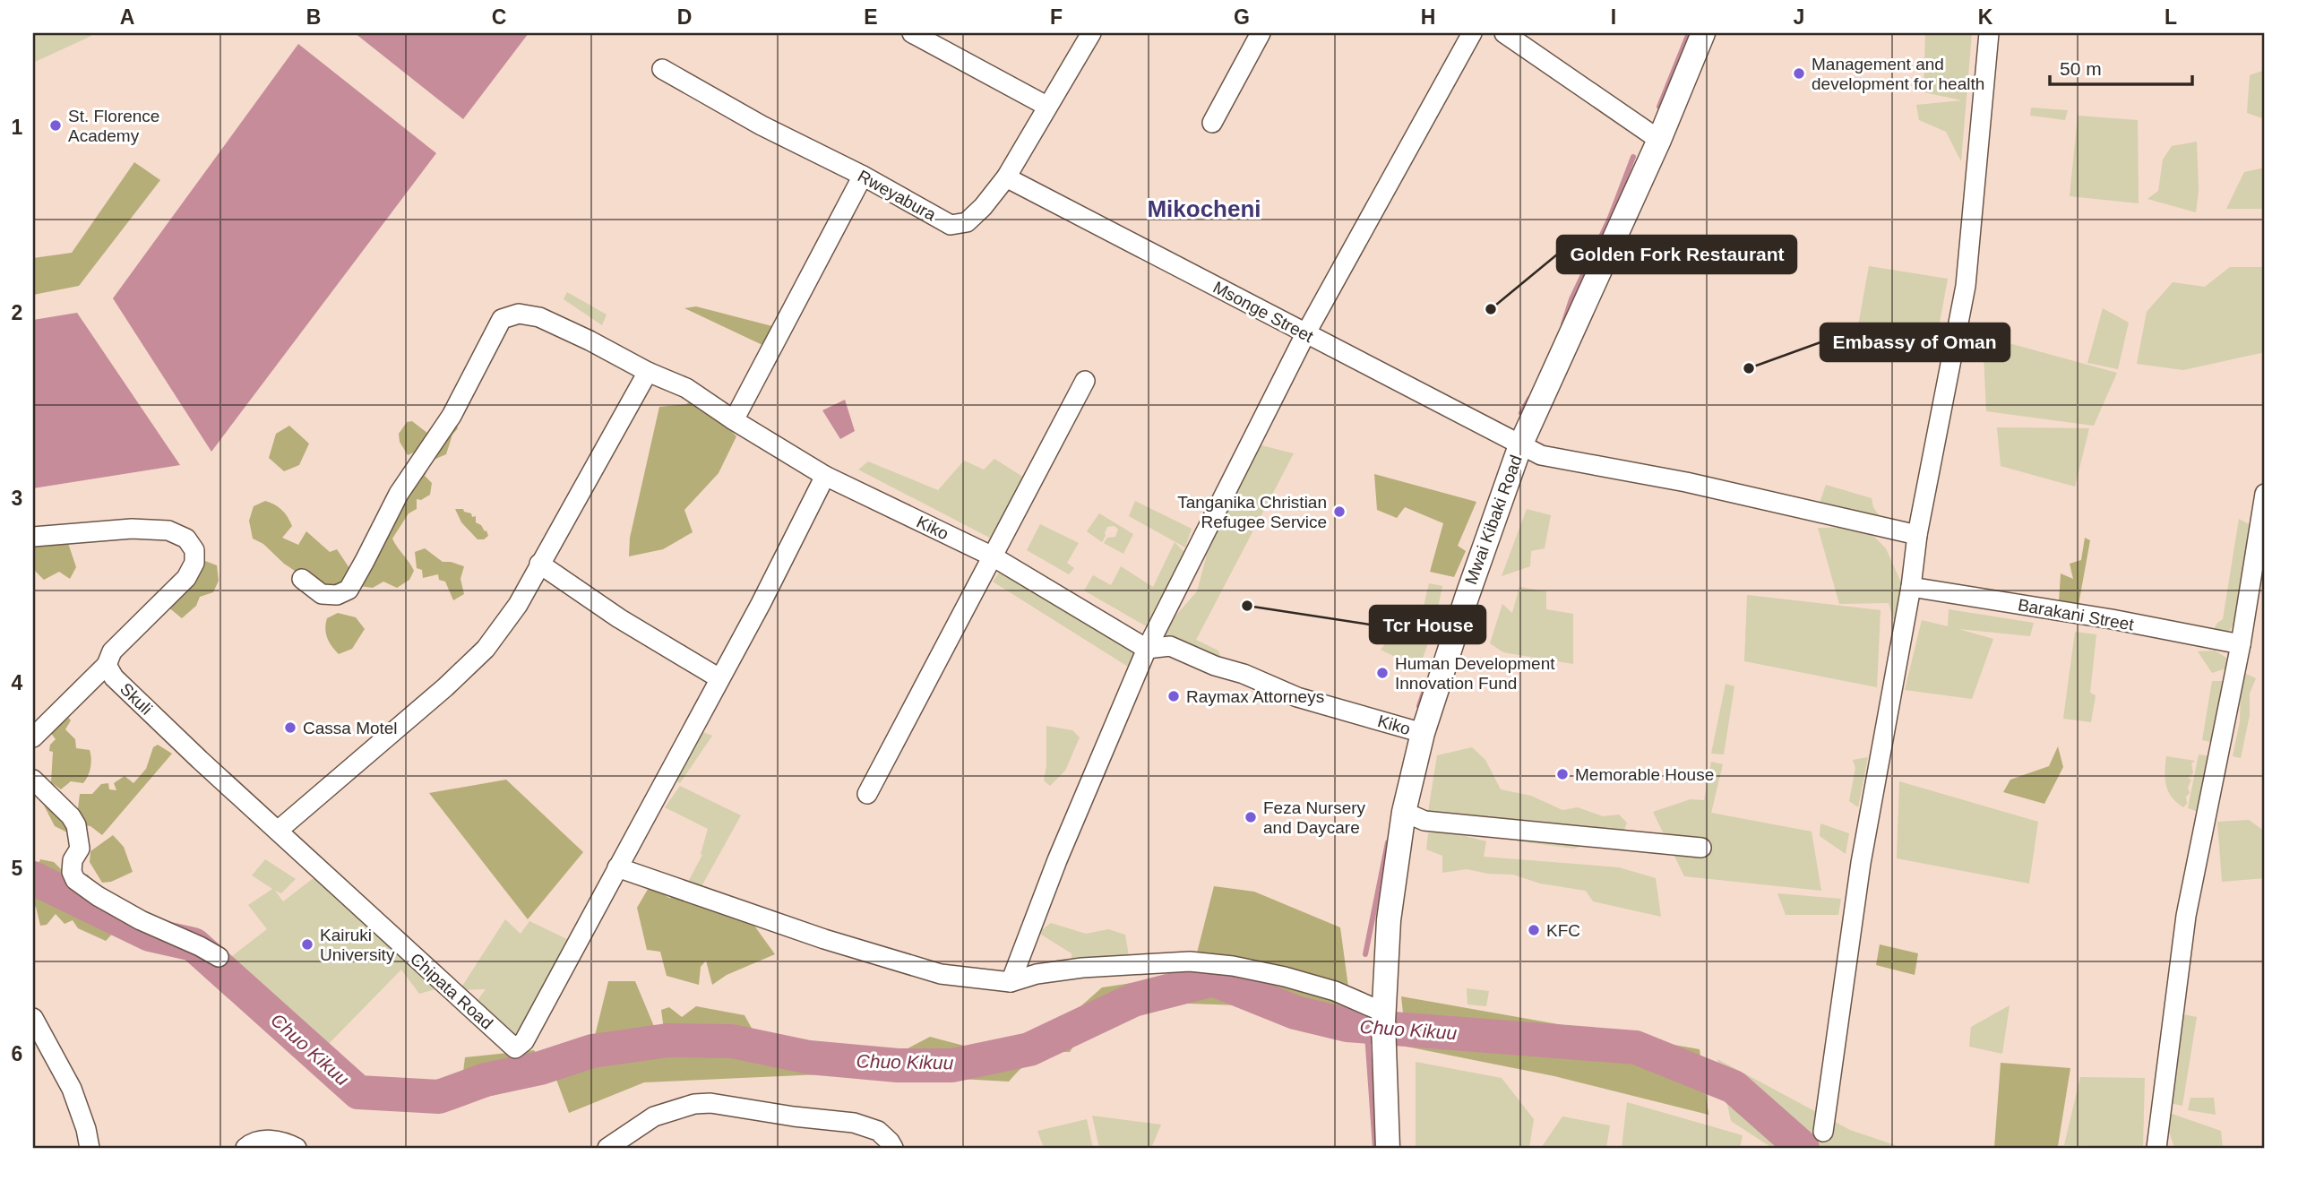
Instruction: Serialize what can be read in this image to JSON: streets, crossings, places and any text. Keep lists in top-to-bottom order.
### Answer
{
  "streets": {
    "main road": ["Mwai Kibaki Road"],
    "street": [
      "Rweyabura",
      "Msonge Street",
      "Kiko",
      "Barakani Street",
      "Skuli",
      "Chipata Road"
    ]
  },
  "crossings": [
    ["Rweyabura", "Msonge Street"],
    ["Msonge Street", "Mwai Kibaki Road"],
    ["Mwai Kibaki Road", "Kiko"],
    ["Skuli", "Chipata Road"]
  ],
  "districts": ["Mikocheni"],
  "water": ["Chuo Kikuu"],
  "places": [
    "Management and development for health",
    "St. Florence Academy",
    "Golden Fork Restaurant",
    "Embassy of Oman",
    "Tanganika Christian Refugee Service",
    "Tcr House",
    "Human Development Innovation Fund",
    "Raymax Attorneys",
    "Cassa Motel",
    "Memorable House",
    "Feza Nursery and Daycare",
    "KFC",
    "Kairuki University"
  ],
  "scale_bar": "50 m",
  "grid": {
    "columns": [
      "A",
      "B",
      "C",
      "D",
      "E",
      "F",
      "G",
      "H",
      "I",
      "J",
      "K",
      "L"
    ],
    "rows": [
      "1",
      "2",
      "3",
      "4",
      "5",
      "6"
    ]
  }
}
